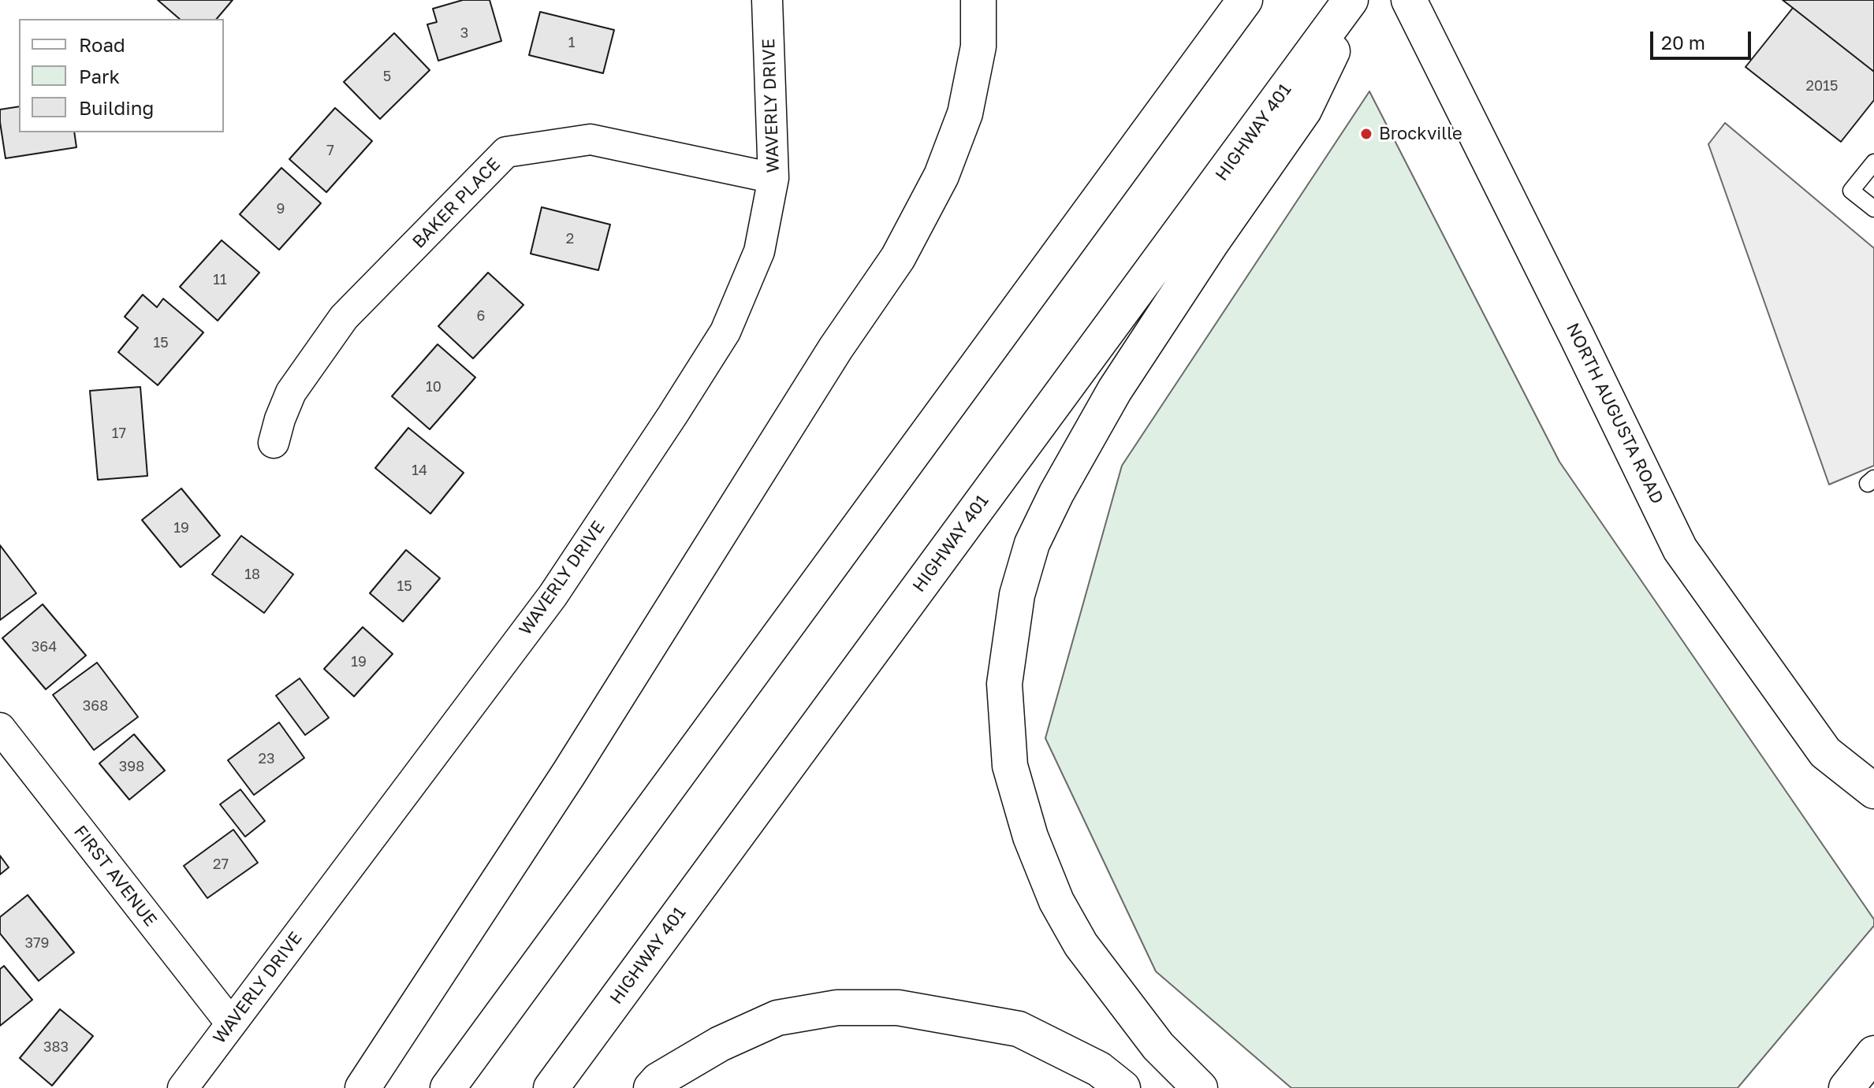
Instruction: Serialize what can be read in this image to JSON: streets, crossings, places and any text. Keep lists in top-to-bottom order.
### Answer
{
  "streets": {
    "main road": ["HIGHWAY 401", "NORTH AUGUSTA ROAD"],
    "street": ["WAVERLY DRIVE", "BAKER PLACE", "FIRST AVENUE"]
  },
  "crossings": [
    ["WAVERLY DRIVE", "BAKER PLACE"],
    ["WAVERLY DRIVE", "FIRST AVENUE"]
  ],
  "places": ["Brockville"],
  "house_numbers": [
    "3",
    "1",
    "5",
    "2015",
    "7",
    "9",
    "2",
    "11",
    "6",
    "15",
    "10",
    "17",
    "14",
    "19",
    "18",
    "15",
    "364",
    "19",
    "368",
    "23",
    "398",
    "27",
    "379",
    "383"
  ],
  "legend": ["Road", "Park", "Building"],
  "scale_bar": "20 m"
}
